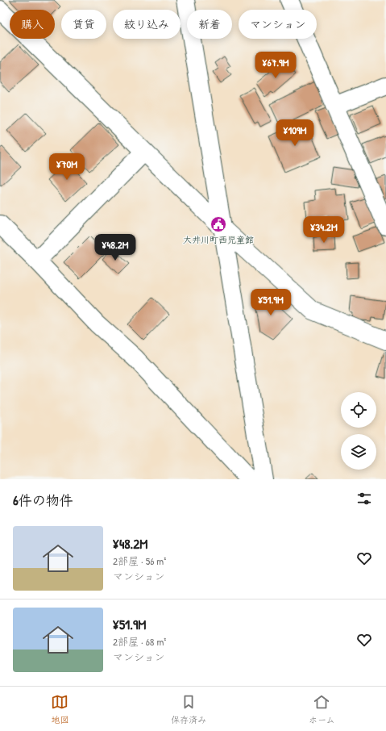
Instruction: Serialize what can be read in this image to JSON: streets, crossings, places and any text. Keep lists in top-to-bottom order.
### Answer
{
  "places": {
    "public building": ["大井川町西児童館"]
  },
  "page": {
    "chip": [
      "購入",
      "賃貸",
      "絞り込み",
      "新着",
      "マンション"
    ],
    "price": [
      "¥67.9M",
      "¥109M",
      "¥70M",
      "¥34.2M",
      "¥48.2M",
      "¥51.9M"
    ],
    "heading": "6件の物件",
    "list": [
      {
        "name": "¥48.2M",
        "note": "2部屋 · 56 m² · マンション"
      },
      {
        "name": "¥51.9M",
        "note": "2部屋 · 68 m² · マンション"
      }
    ],
    "tabs": ["地図", "保存済み", "ホーム"]
  }
}
